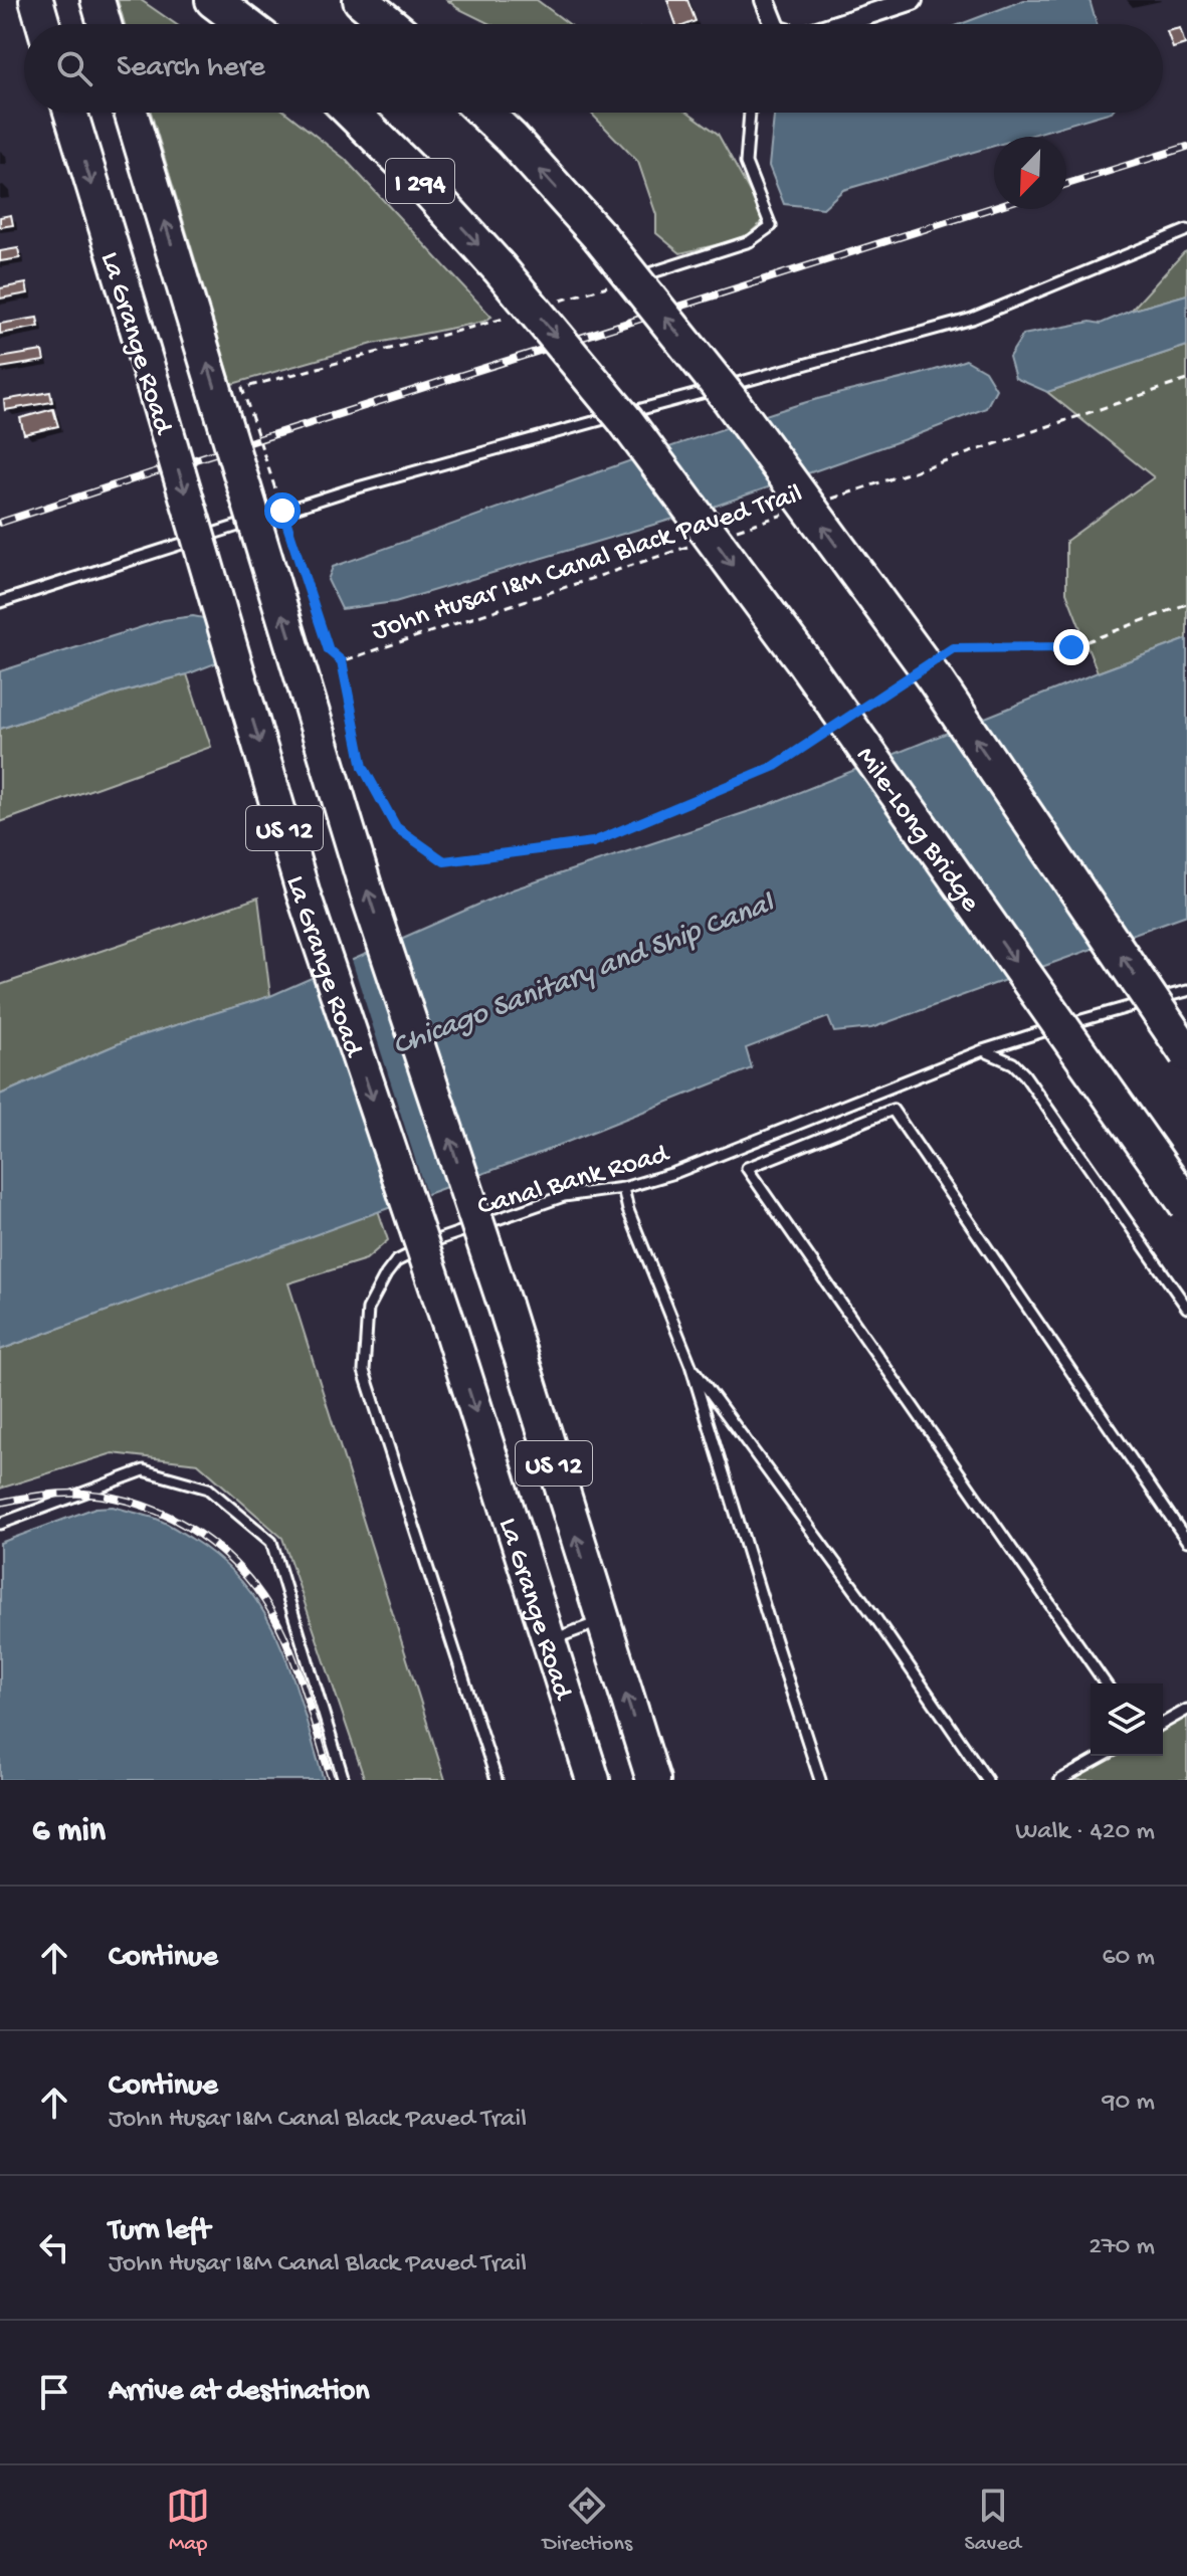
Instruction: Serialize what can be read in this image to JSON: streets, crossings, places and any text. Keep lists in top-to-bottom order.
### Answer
{
  "streets": {
    "highway": [
      "I 294",
      "La Grange Road",
      "US 12",
      "Mile-Long Bridge"
    ],
    "lane": ["Canal Bank Road"],
    "path": ["John Husar I&M Canal Black Paved Trail"]
  },
  "water": ["Chicago Sanitary and Ship Canal"],
  "north": "bottom left",
  "page": {
    "search": "Search here",
    "heading": ["6 min", "Walk · 420 m"],
    "list": [
      ["Continue", "60 m"],
      ["Continue", "John Husar I&M Canal Black Paved Trail", "90 m"],
      ["Turn left", "John Husar I&M Canal Black Paved Trail", "270 m"],
      "Arrive at destination"
    ],
    "nav": ["Map", "Directions", "Saved"]
  }
}
